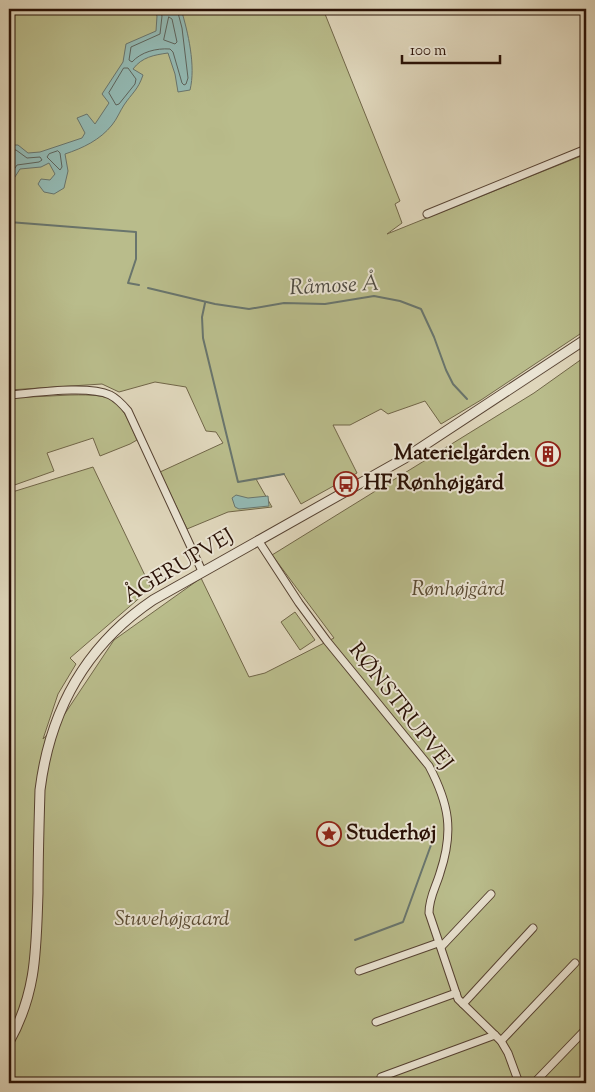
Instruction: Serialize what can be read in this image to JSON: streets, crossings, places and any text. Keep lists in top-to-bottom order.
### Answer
{
  "streets": {
    "street": ["ÅGERUPVEJ", "RØNSTRUPVEJ"]
  },
  "crossings": [
    ["ÅGERUPVEJ", "RØNSTRUPVEJ"]
  ],
  "water": ["Råmose Å"],
  "parks": ["Rønhøjgård", "Stuvehøjgaard"],
  "places": {
    "building": ["Materielgården"],
    "bus stop": ["HF Rønhøjgård"],
    "place": ["Studerhøj"]
  },
  "scale_bar": "100 m"
}
